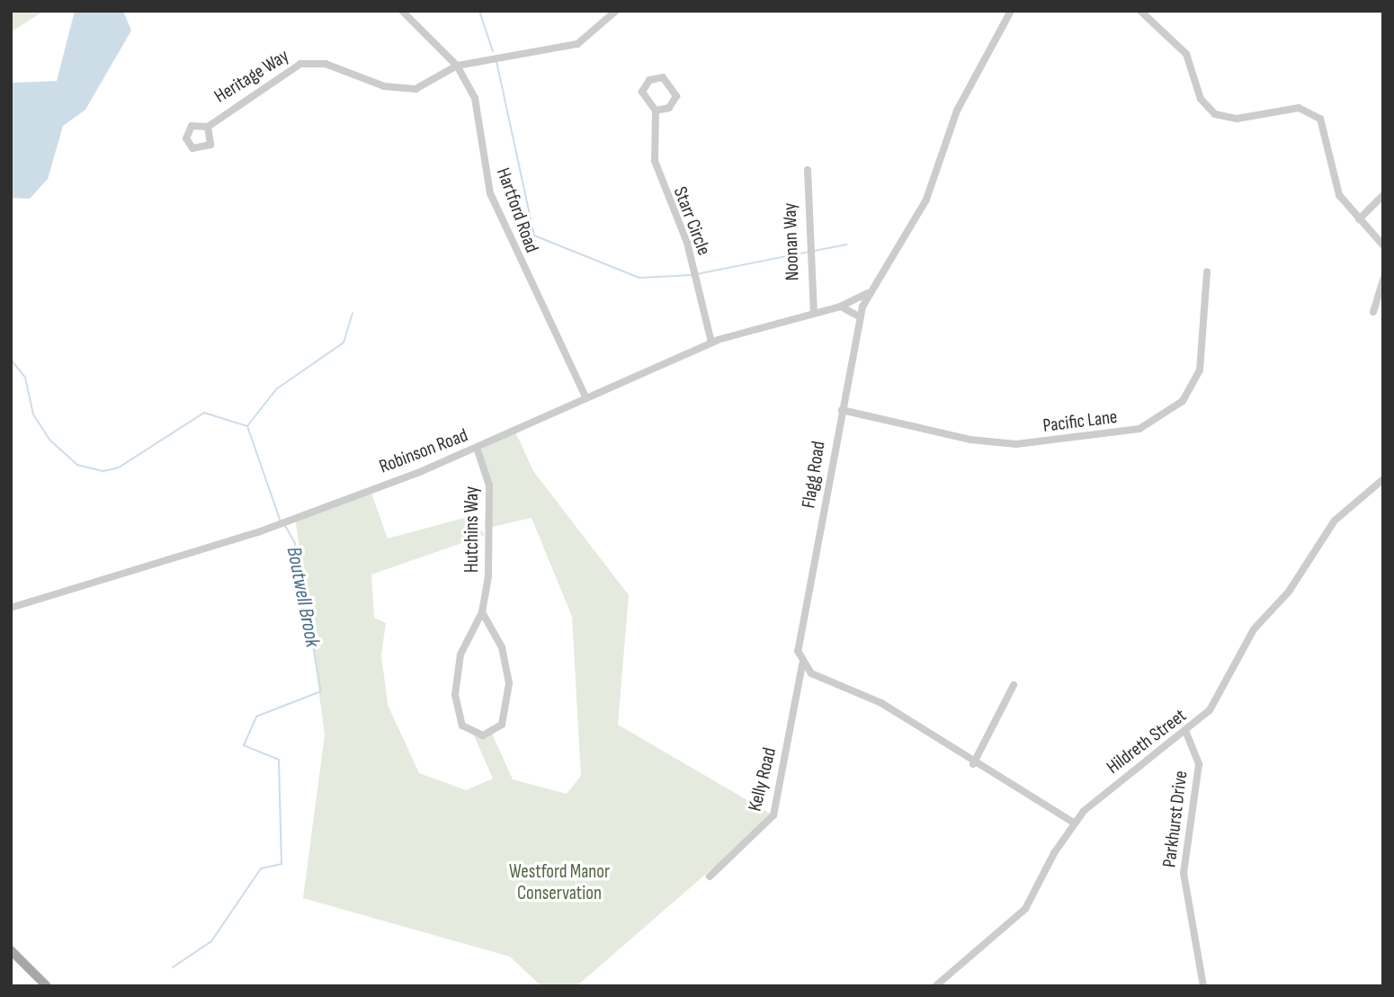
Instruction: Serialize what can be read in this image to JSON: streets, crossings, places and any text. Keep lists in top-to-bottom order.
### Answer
{
  "streets": {
    "street": [
      "Heritage Way",
      "Hartford Road",
      "Starr Circle",
      "Noonan Way",
      "Pacific Lane",
      "Robinson Road",
      "Flagg Road",
      "Hutchins Way",
      "Hildreth Street",
      "Kelly Road",
      "Parkhurst Drive"
    ]
  },
  "crossings": [
    ["Heritage Way", "Hartford Road"],
    ["Hartford Road", "Robinson Road"],
    ["Starr Circle", "Robinson Road"],
    ["Noonan Way", "Robinson Road"],
    ["Pacific Lane", "Flagg Road"],
    ["Robinson Road", "Flagg Road"],
    ["Robinson Road", "Hutchins Way"],
    ["Flagg Road", "Kelly Road"],
    ["Hildreth Street", "Parkhurst Drive"]
  ],
  "water": ["Boutwell Brook"],
  "parks": ["Westford Manor Conservation"]
}
